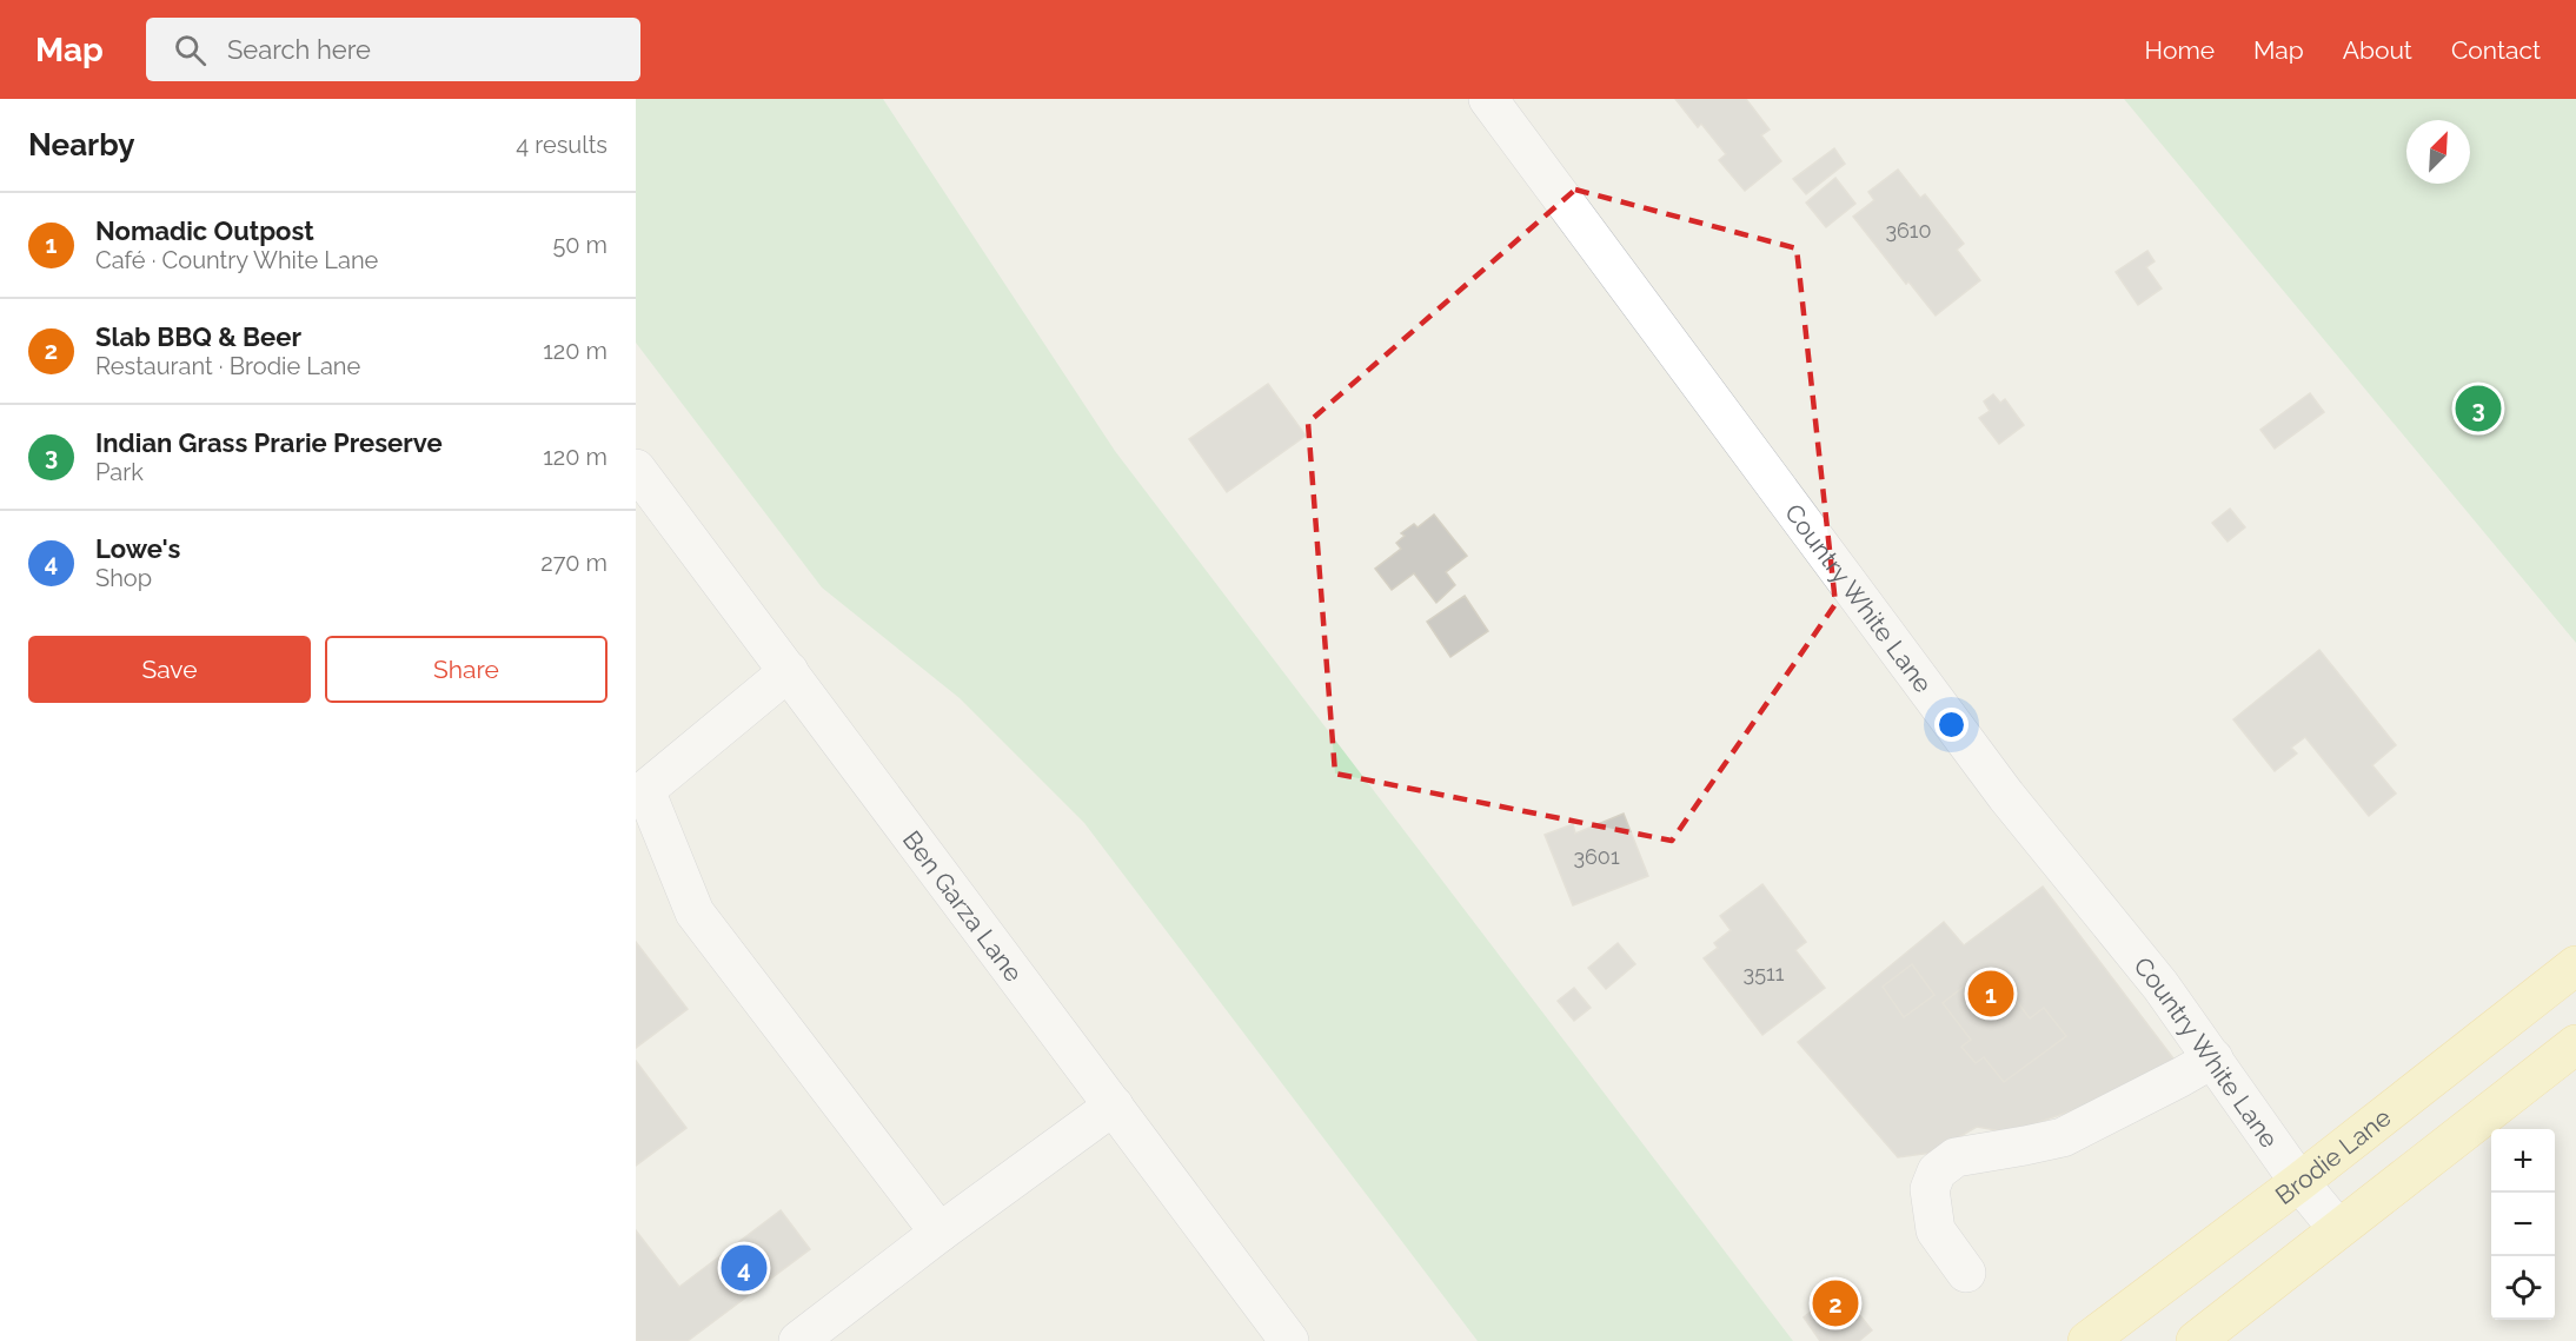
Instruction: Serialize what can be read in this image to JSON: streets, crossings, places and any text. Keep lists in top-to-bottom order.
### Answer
{
  "streets": {
    "main road": ["Brodie Lane"],
    "street": ["Country White Lane", "Ben Garza Lane"]
  },
  "crossings": [
    ["Country White Lane", "Brodie Lane"]
  ],
  "house_numbers": ["3610", "3601", "3511"],
  "north": "top right",
  "page": {
    "header": "Map",
    "search": "Search here",
    "nav": [
      "Home",
      "Map",
      "About",
      "Contact"
    ],
    "heading": ["Nearby", "4 results"],
    "list": [
      {
        "mark": "1",
        "name": "Nomadic Outpost",
        "note": "Café · Country White Lane",
        "value": "50 m"
      },
      {
        "mark": "2",
        "name": "Slab BBQ & Beer",
        "note": "Restaurant · Brodie Lane",
        "value": "120 m"
      },
      {
        "mark": "3",
        "name": "Indian Grass Prarie Preserve",
        "note": "Park",
        "value": "120 m"
      },
      {
        "mark": "4",
        "name": "Lowe's",
        "note": "Shop",
        "value": "270 m"
      }
    ],
    "pins": [
      "3",
      "1",
      "4",
      "2"
    ],
    "buttons": ["Save", "Share"],
    "map_buttons": ["+", "−"]
  }
}
